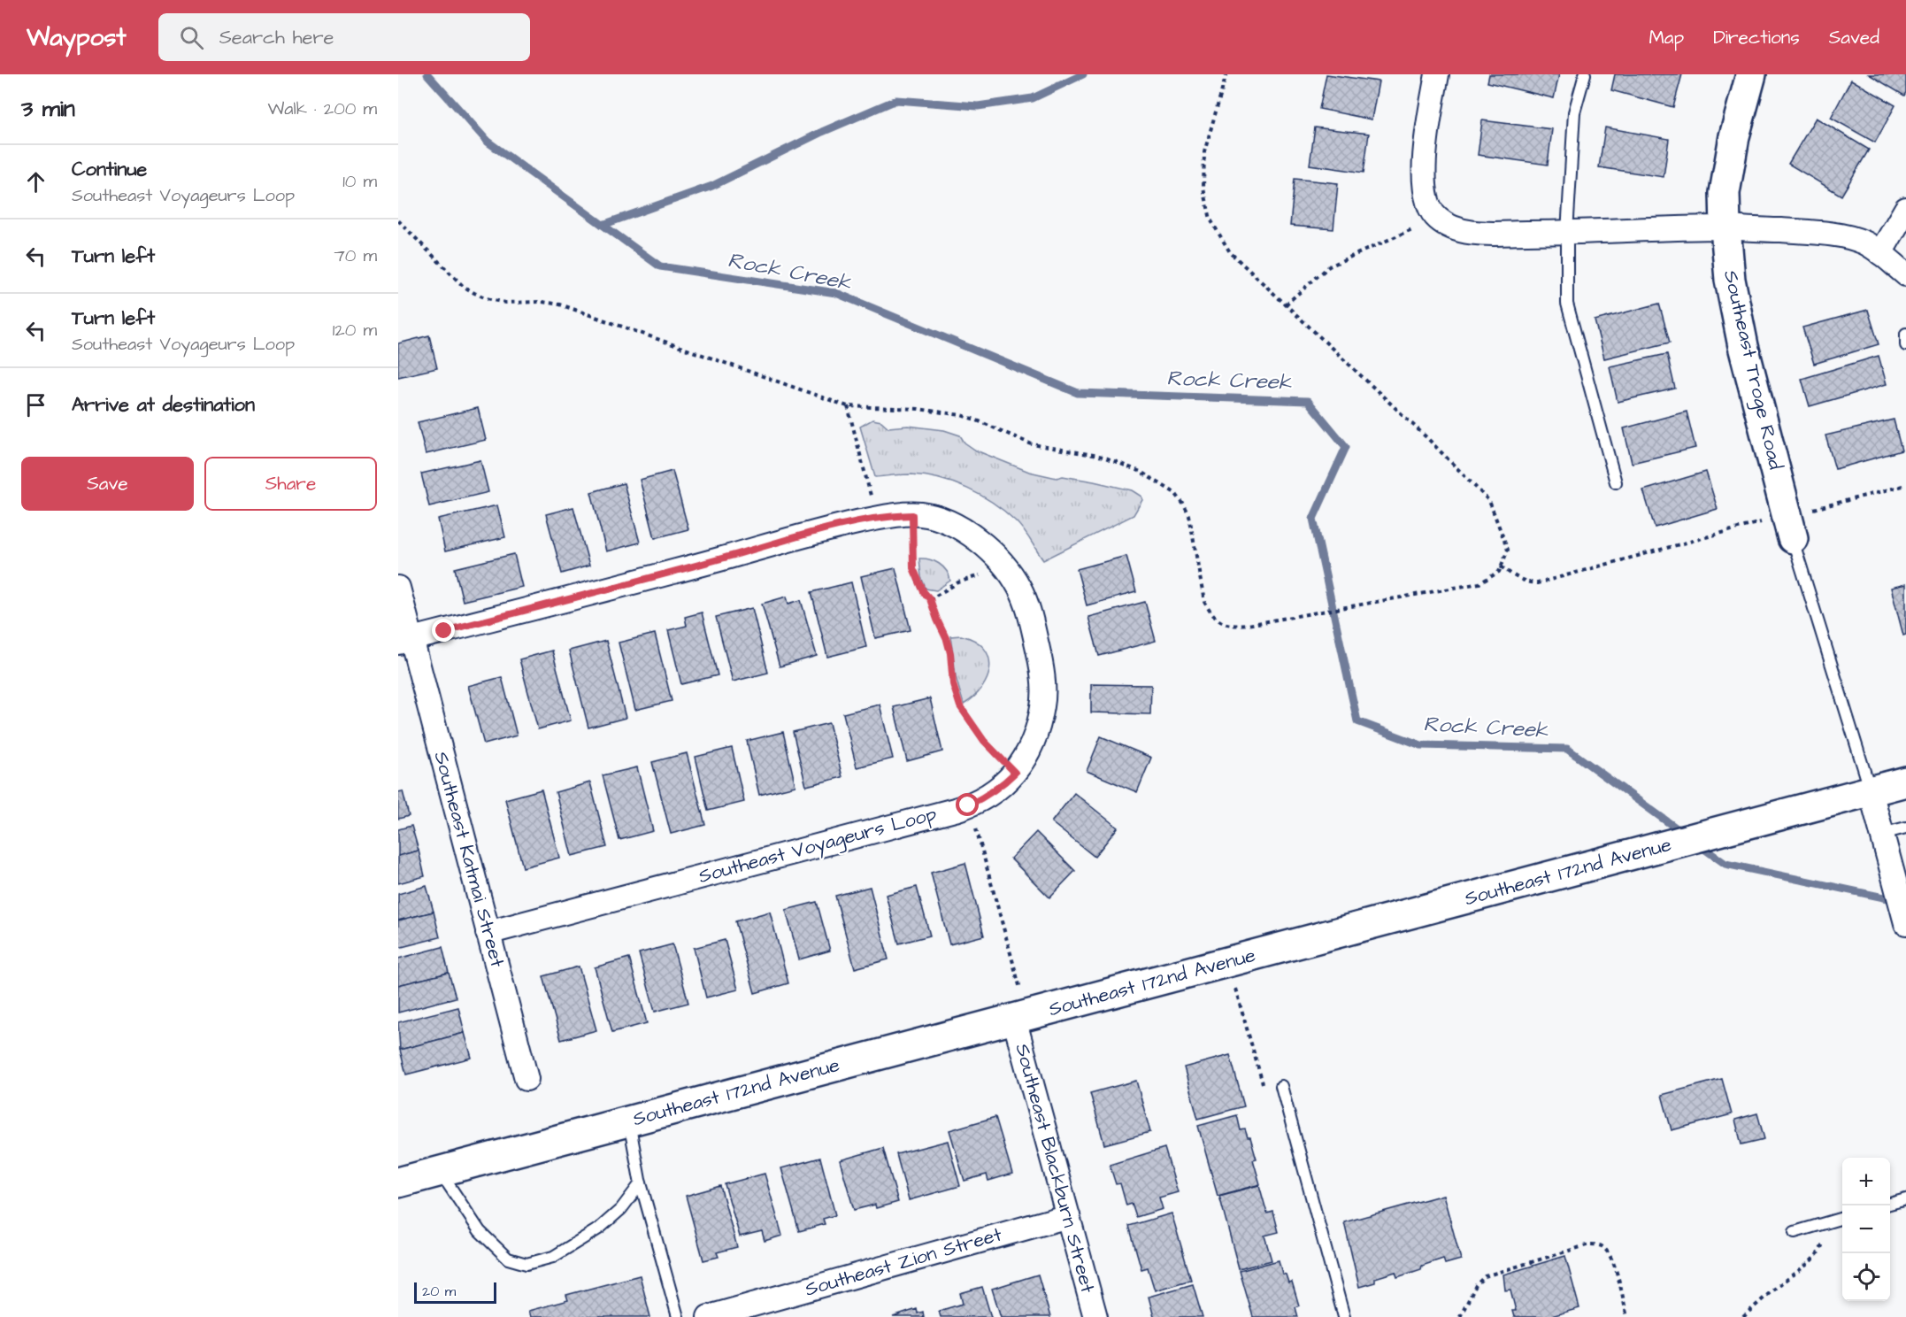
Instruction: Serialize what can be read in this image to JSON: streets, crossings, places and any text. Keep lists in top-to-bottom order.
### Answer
{
  "streets": {
    "main road": ["Southeast Troge Road", "Southeast 172nd Avenue"],
    "street": [
      "Southeast Voyageurs Loop",
      "Southeast Katmai Street",
      "Southeast Blackburn Street",
      "Southeast Zion Street"
    ]
  },
  "crossings": [
    ["Southeast Voyageurs Loop", "Southeast Katmai Street"],
    ["Southeast 172nd Avenue", "Southeast Blackburn Street"],
    ["Southeast Blackburn Street", "Southeast Zion Street"]
  ],
  "water": ["Rock Creek"],
  "scale_bar": "20 m",
  "page": {
    "header": "Waypost",
    "search": "Search here",
    "nav": ["Map", "Directions", "Saved"],
    "heading": ["3 min", "Walk · 200 m"],
    "list": [
      ["Continue", "Southeast Voyageurs Loop", "10 m"],
      ["Turn left", "70 m"],
      ["Turn left", "Southeast Voyageurs Loop", "120 m"],
      "Arrive at destination"
    ],
    "buttons": ["Save", "Share"],
    "map_buttons": ["+", "−"],
    "scale": "20 m"
  }
}
